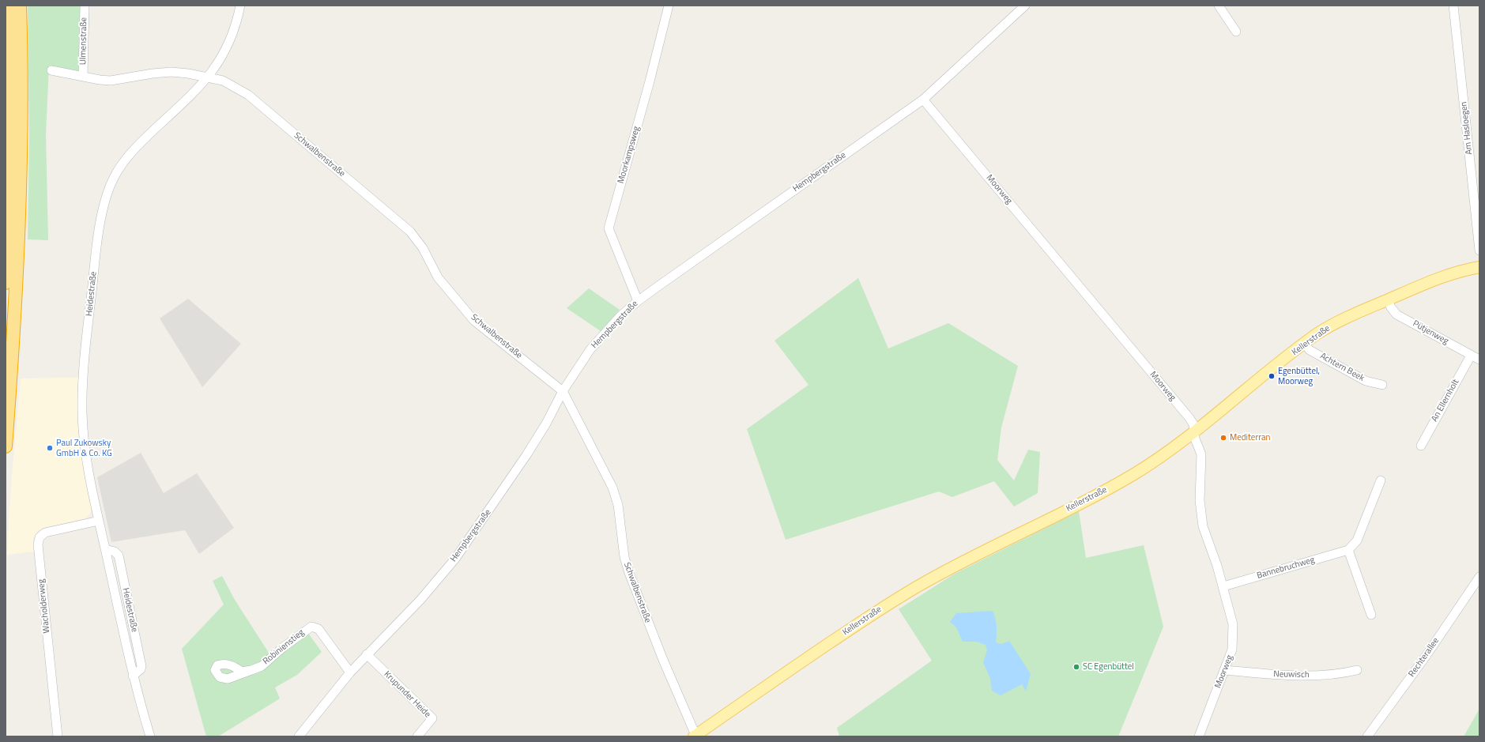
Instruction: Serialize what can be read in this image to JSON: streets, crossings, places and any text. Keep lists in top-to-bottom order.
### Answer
{
  "streets": {
    "main road": ["Kellerstraße"],
    "street": [
      "Ulmenstraße",
      "Am Hasloegen",
      "Schwalbenstraße",
      "Moorkampsweg",
      "Hempbergstraße",
      "Moorweg",
      "Heidestraße",
      "Pütjenweg",
      "Achtern Beek",
      "An Ellernholt",
      "Bannebruchweg",
      "Wacholderweg",
      "Robinienstieg",
      "Rechterallee",
      "Neuwisch",
      "Krupunder Heide"
    ]
  },
  "crossings": [
    ["Ulmenstraße", "Schwalbenstraße"],
    ["Schwalbenstraße", "Hempbergstraße"],
    ["Schwalbenstraße", "Heidestraße"],
    ["Schwalbenstraße", "Kellerstraße"],
    ["Moorkampsweg", "Hempbergstraße"],
    ["Hempbergstraße", "Moorweg"],
    ["Hempbergstraße", "Robinienstieg"],
    ["Hempbergstraße", "Krupunder Heide"],
    ["Moorweg", "Kellerstraße"],
    ["Moorweg", "Bannebruchweg"],
    ["Moorweg", "Neuwisch"],
    ["Heidestraße", "Wacholderweg"],
    ["Pütjenweg", "Kellerstraße"],
    ["Pütjenweg", "An Ellernholt"],
    ["Kellerstraße", "Achtern Beek"]
  ],
  "places": [
    "Egenbüttel, Moorweg",
    "Mediterran",
    "Paul Zukowsky GmbH & Co. KG",
    "SC Egenbüttel"
  ]
}
